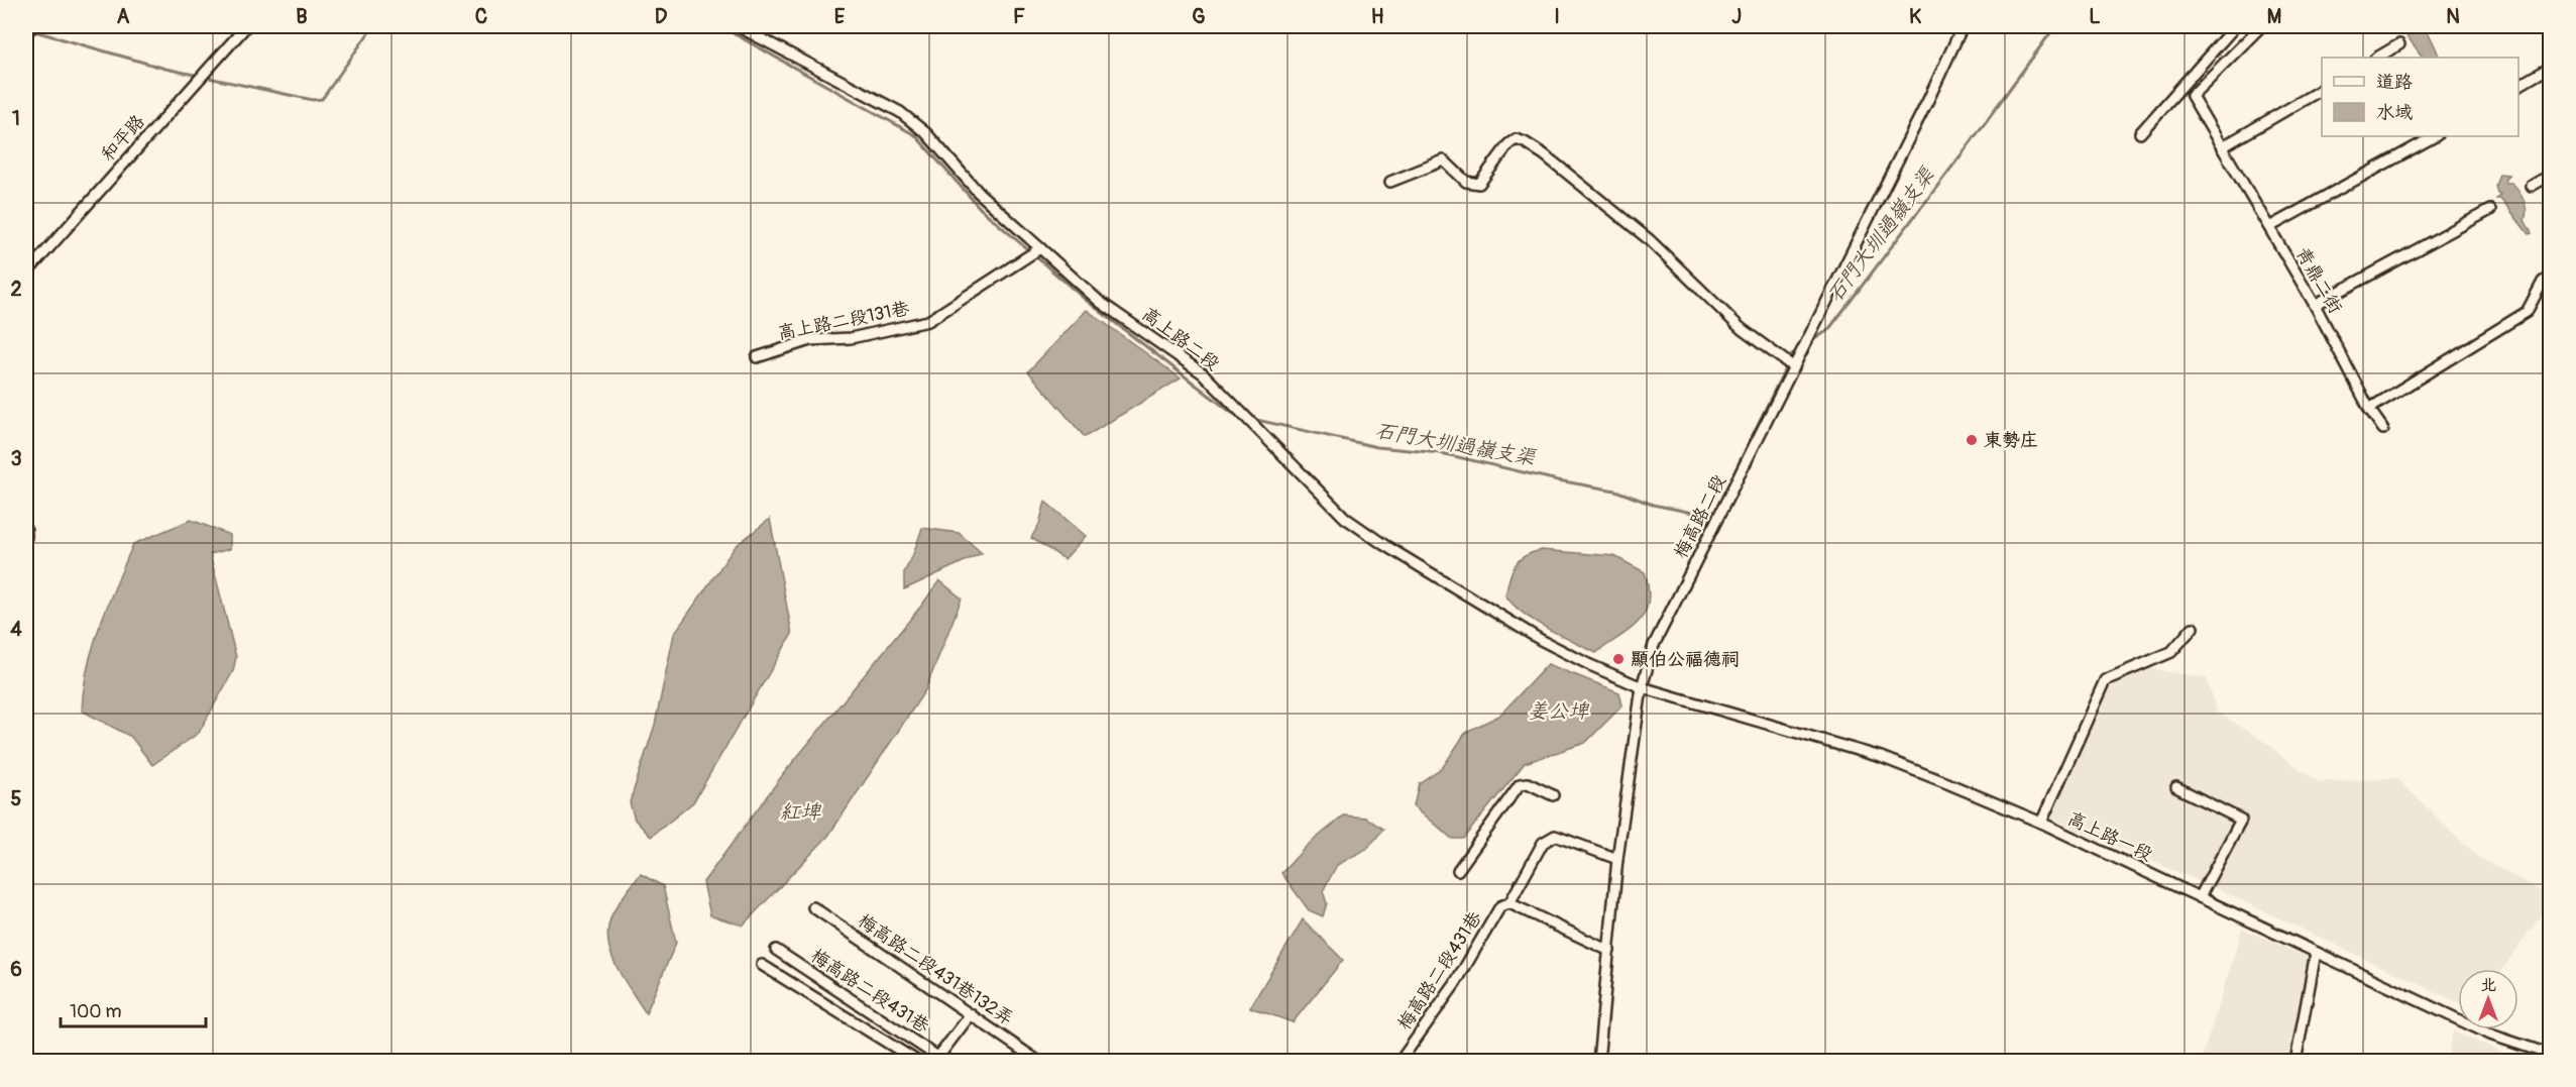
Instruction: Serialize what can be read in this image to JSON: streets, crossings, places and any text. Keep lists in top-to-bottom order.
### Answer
{
  "streets": {
    "street": [
      "和平路",
      "青鼎二街",
      "高上路二段131巷",
      "高上路二段",
      "梅高路二段",
      "高上路一段",
      "梅高路二段431巷132弄",
      "梅高路二段431巷"
    ]
  },
  "crossings": [
    ["高上路二段131巷", "高上路二段"],
    ["高上路二段", "梅高路二段"],
    ["高上路二段", "高上路一段"],
    ["梅高路二段", "高上路一段"],
    ["梅高路二段", "梅高路二段431巷"]
  ],
  "water": ["石門大圳過嶺支渠", "姜公埤", "紅埤"],
  "places": ["東勢庄", "顯伯公福德祠"],
  "legend": ["道路", "水域"],
  "scale_bar": "100 m",
  "north": "top",
  "grid": {
    "columns": [
      "A",
      "B",
      "C",
      "D",
      "E",
      "F",
      "G",
      "H",
      "I",
      "J",
      "K",
      "L",
      "M",
      "N"
    ],
    "rows": [
      "1",
      "2",
      "3",
      "4",
      "5",
      "6"
    ]
  }
}
